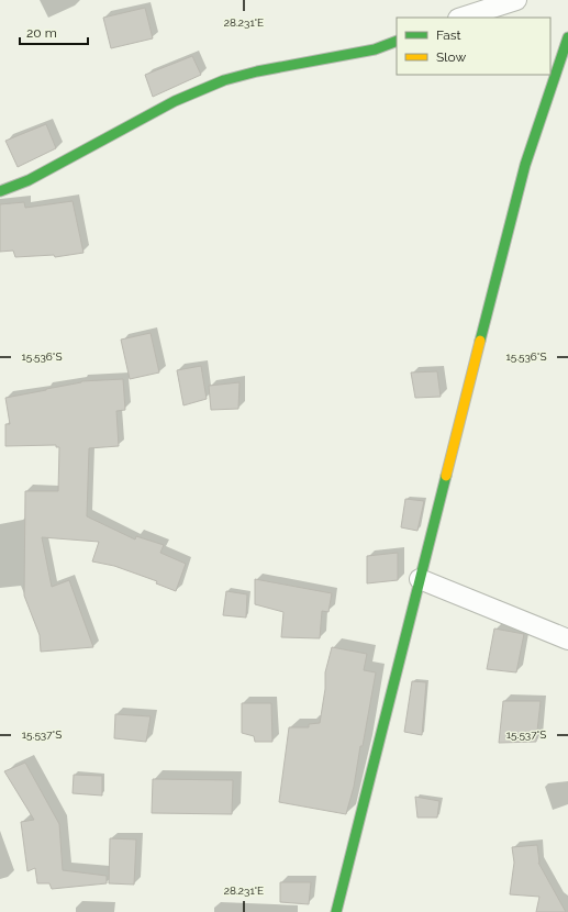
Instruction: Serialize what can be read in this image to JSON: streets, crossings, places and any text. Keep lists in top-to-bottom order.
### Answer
{
  "legend": ["Fast", "Slow"],
  "scale_bar": "20 m",
  "coordinates": ["28.231°E", "15.536°S", "15.537°S"]
}
